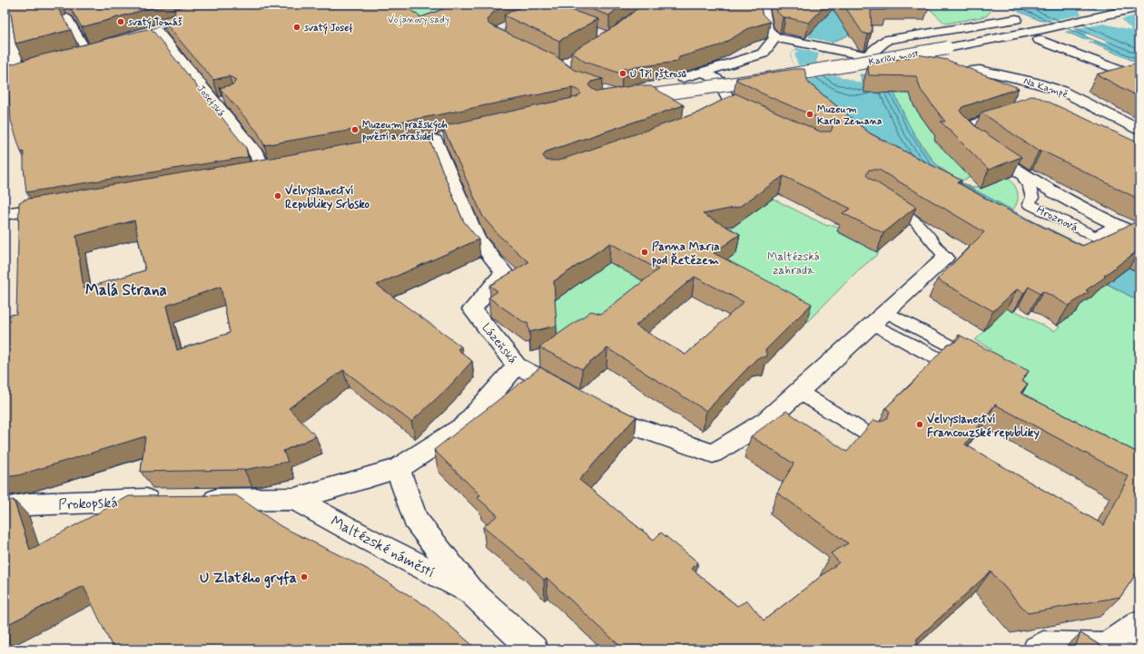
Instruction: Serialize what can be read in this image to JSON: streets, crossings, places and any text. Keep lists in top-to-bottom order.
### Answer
{
  "streets": {
    "street": [
      "Karlův most",
      "Na Kampě",
      "Josefská",
      "Hroznová",
      "Lázeňská",
      "Prokopská",
      "Maltézské náměstí"
    ]
  },
  "crossings": [
    ["Lázeňská", "Maltézské náměstí"]
  ],
  "districts": ["Malá Strana"],
  "parks": ["Vojanovy sady", "Maltézská zahrada"],
  "places": [
    "svatý Tomáš",
    "svatý Josef",
    "U Tří pštrosů",
    "Muzeum Karla Zemana",
    "Muzeum pražských pověstí a strašidel",
    "Velvyslanectví Republiky Srbsko",
    "Panna Maria pod Řetězem",
    "Velvyslanectví Francouzské republiky",
    "U Zlatého gryfa"
  ]
}
